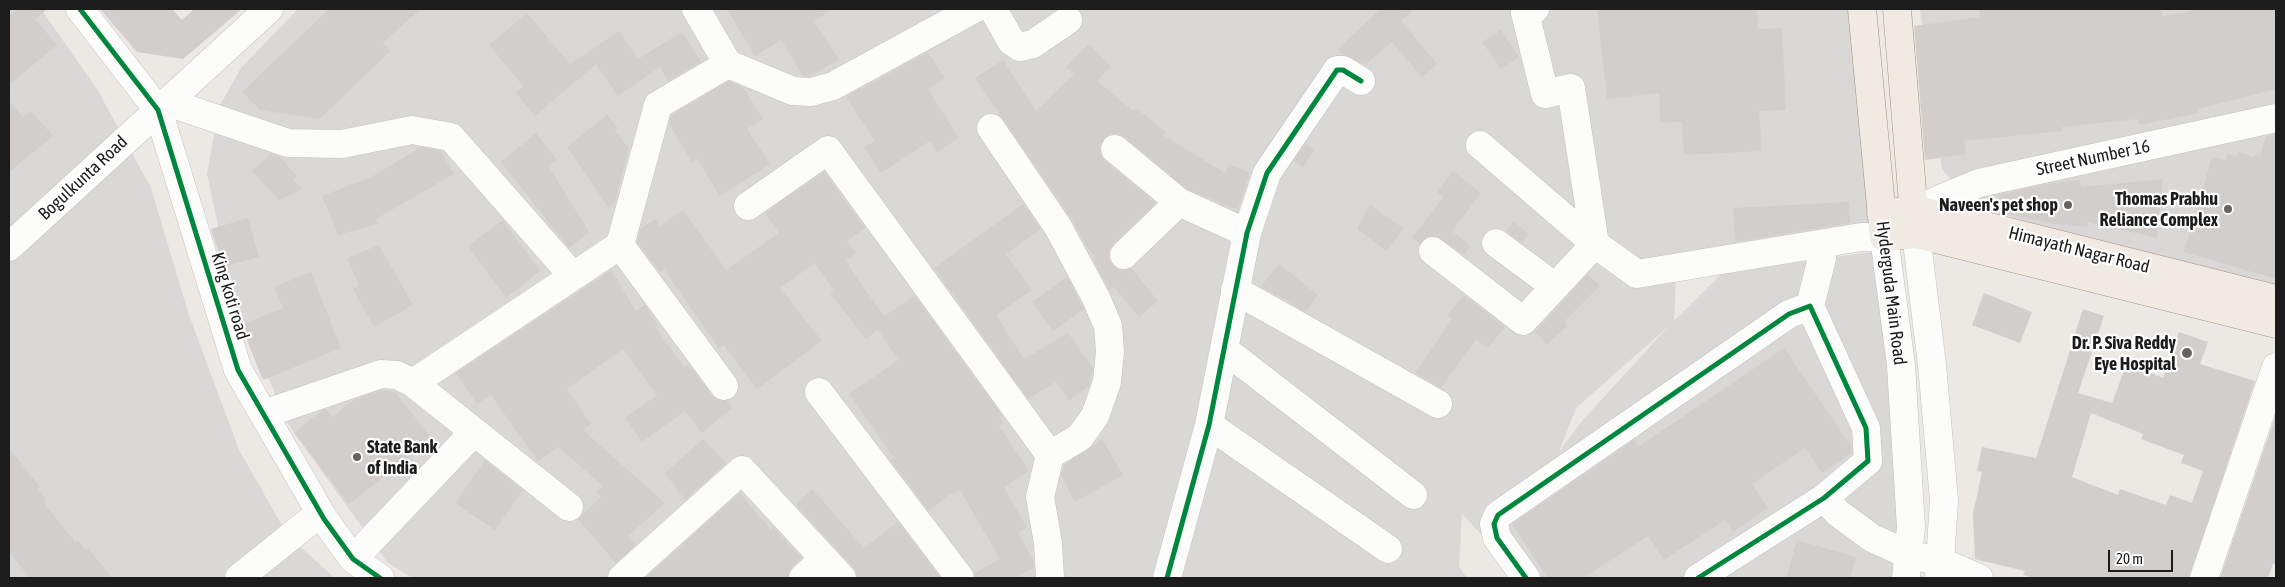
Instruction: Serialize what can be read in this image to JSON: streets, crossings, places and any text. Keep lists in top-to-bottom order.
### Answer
{
  "streets": {
    "main road": ["Himayath Nagar Road", "Hyderguda Main Road"],
    "street": ["Street Number 16", "Bogulkunta Road", "King koti road"]
  },
  "crossings": [
    ["Street Number 16", "Himayath Nagar Road"],
    ["Street Number 16", "Hyderguda Main Road"],
    ["Bogulkunta Road", "King koti road"],
    ["Himayath Nagar Road", "Hyderguda Main Road"]
  ],
  "places": [
    "Naveen's pet shop",
    "Thomas Prabhu Reliance Complex",
    "Dr. P. Siva Reddy Eye Hospital",
    "State Bank of India"
  ],
  "scale_bar": "20 m"
}
